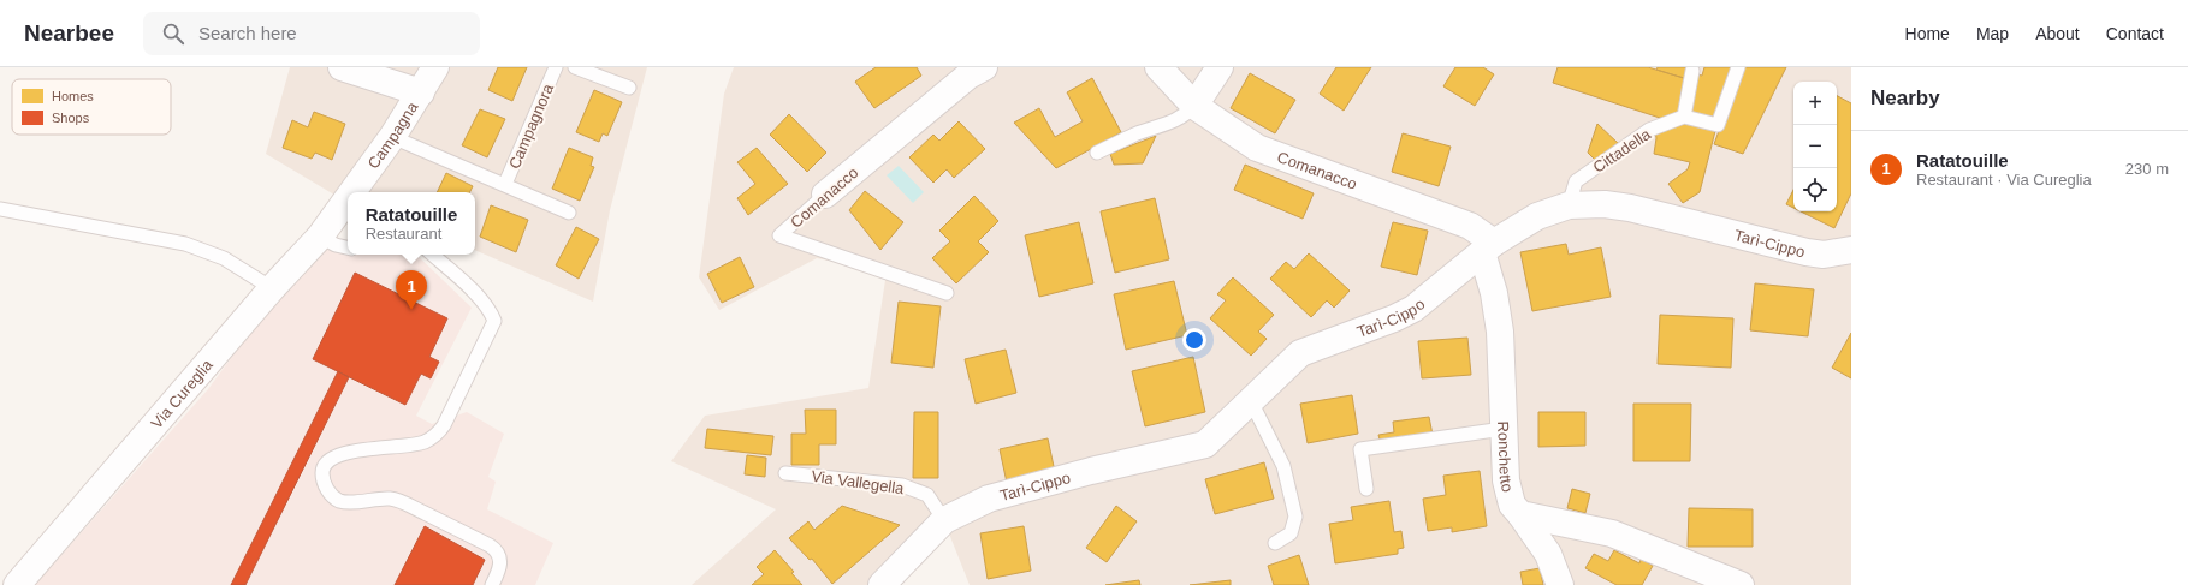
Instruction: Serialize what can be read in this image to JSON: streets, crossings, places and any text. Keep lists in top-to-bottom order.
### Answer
{
  "streets": {
    "street": [
      "Campagna",
      "Comanacco",
      "Tarì-Cippo",
      "Via Cureglia",
      "Ronchetto"
    ],
    "lane": ["Campagnora", "Cittadella", "Via Vallegella"]
  },
  "crossings": [
    ["Campagnora", "Campagna"],
    ["Campagna", "Via Cureglia"],
    ["Cittadella", "Tarì-Cippo"],
    ["Comanacco", "Tarì-Cippo"],
    ["Comanacco", "Ronchetto"],
    ["Tarì-Cippo", "Ronchetto"],
    ["Tarì-Cippo", "Via Vallegella"]
  ],
  "legend": ["Homes", "Shops"],
  "page": {
    "header": "Nearbee",
    "search": "Search here",
    "nav": [
      "Home",
      "Map",
      "About",
      "Contact"
    ],
    "heading": "Nearby",
    "map_buttons": ["+", "−"],
    "list": [
      {
        "mark": "1",
        "name": "Ratatouille",
        "note": "Restaurant · Via Cureglia",
        "value": "230 m"
      }
    ],
    "popup": ["Ratatouille", "Restaurant"],
    "pins": "1"
  }
}
